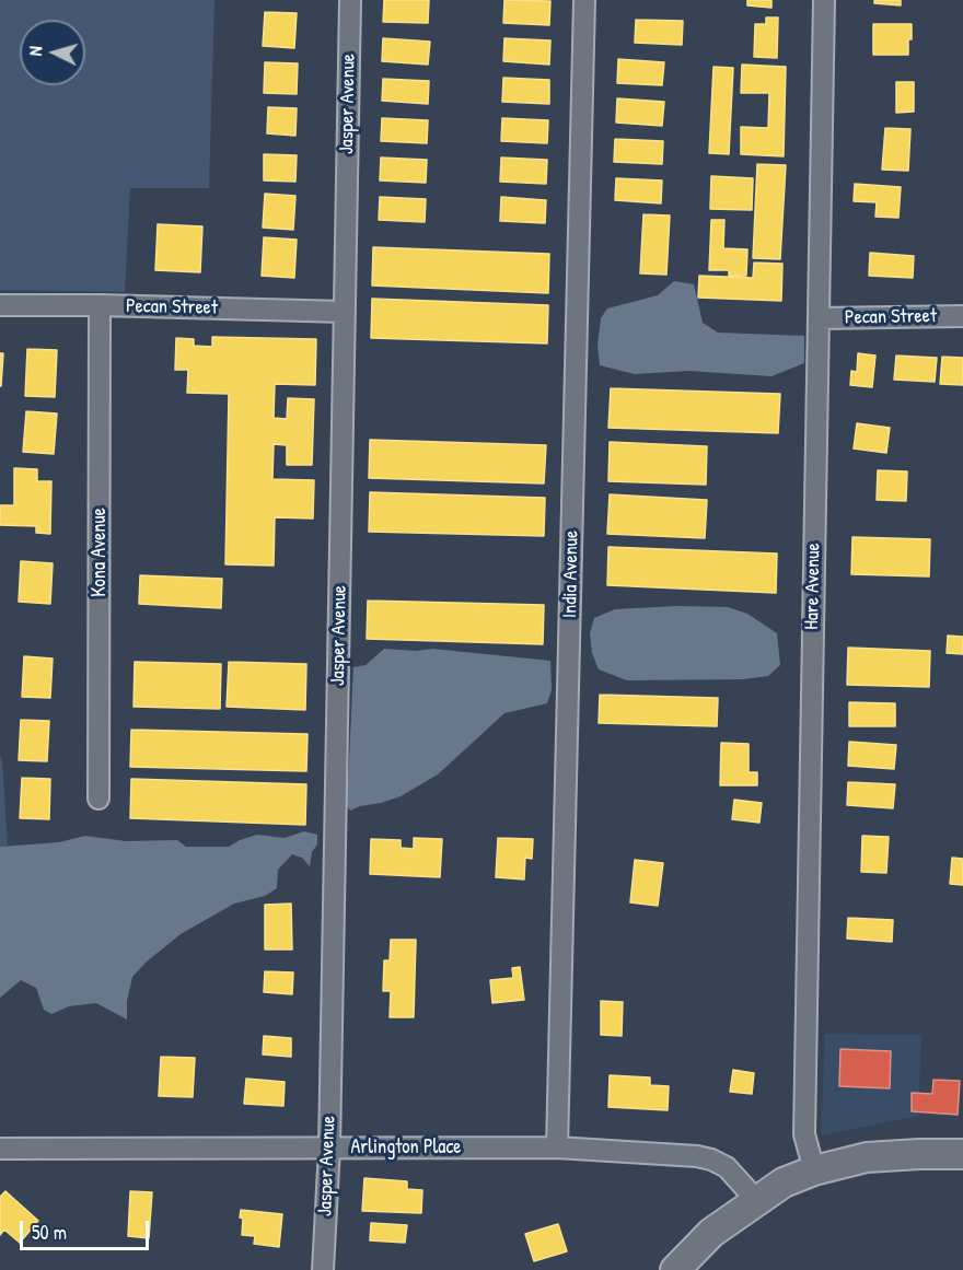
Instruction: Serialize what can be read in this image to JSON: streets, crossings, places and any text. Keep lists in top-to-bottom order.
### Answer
{
  "streets": {
    "street": [
      "Jasper Avenue",
      "Pecan Street",
      "Kona Avenue",
      "India Avenue",
      "Hare Avenue",
      "Arlington Place"
    ]
  },
  "crossings": [
    ["Jasper Avenue", "Pecan Street"],
    ["Jasper Avenue", "Arlington Place"],
    ["Pecan Street", "Kona Avenue"],
    ["Pecan Street", "Hare Avenue"],
    ["India Avenue", "Arlington Place"]
  ],
  "scale_bar": "50 m",
  "north": "left"
}
